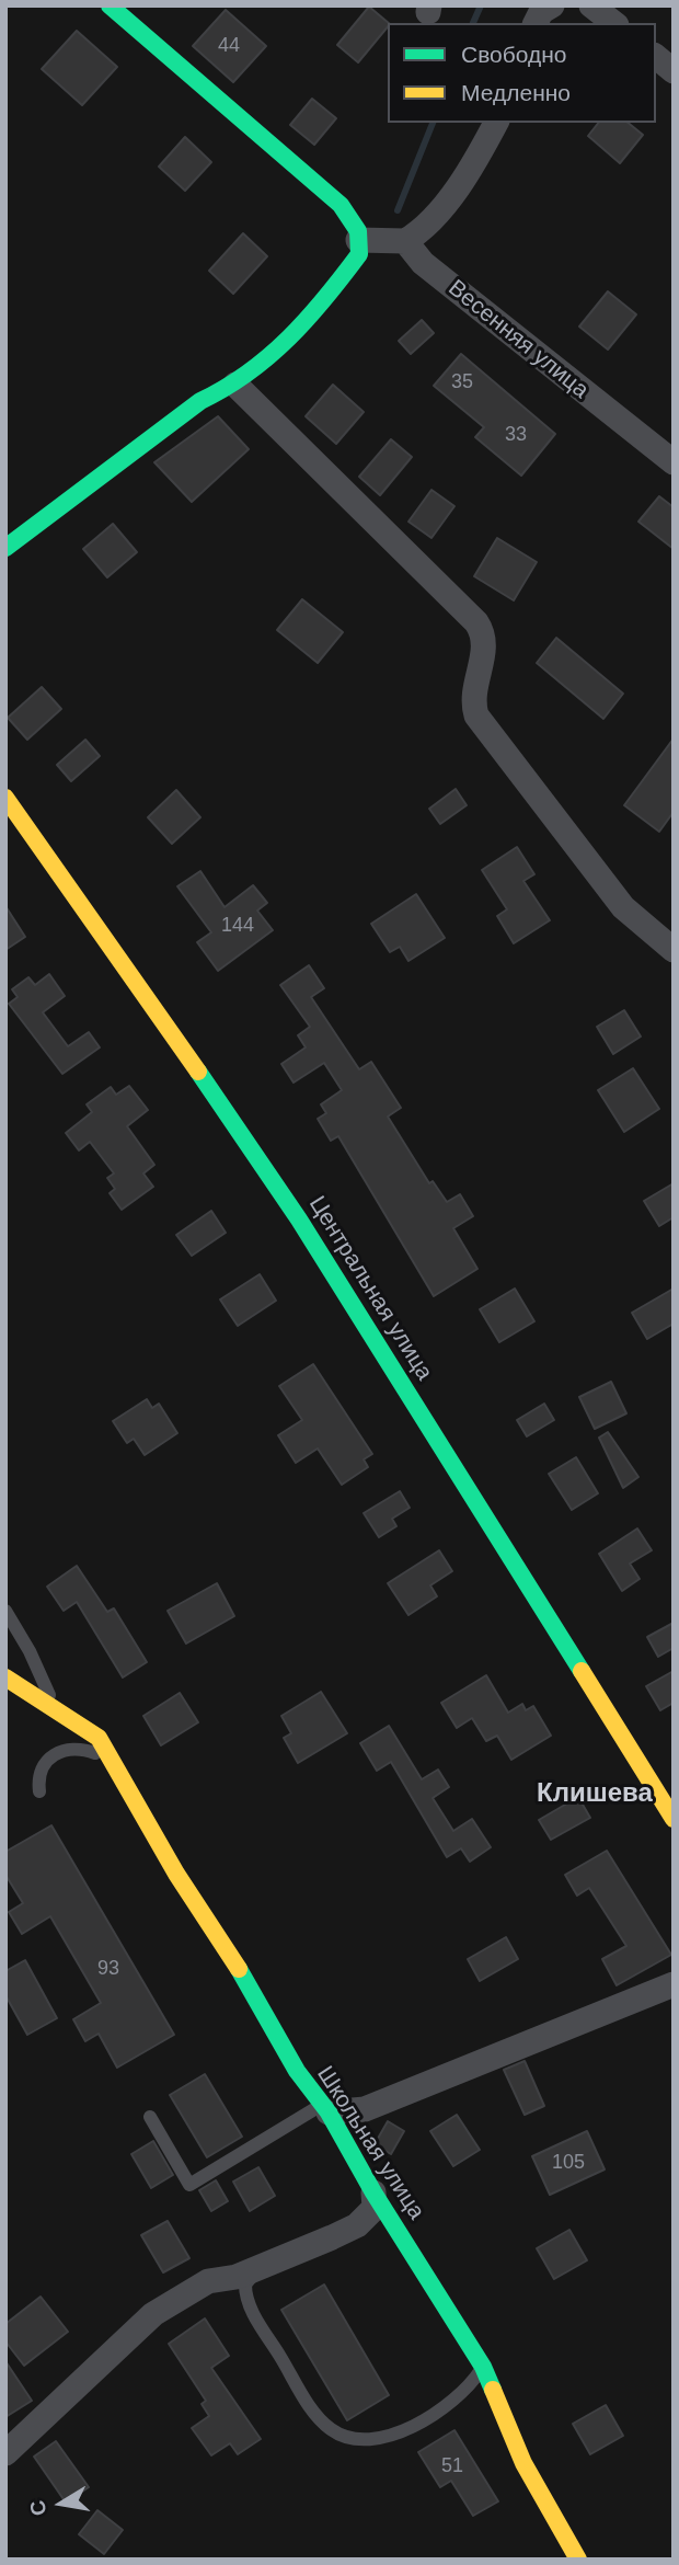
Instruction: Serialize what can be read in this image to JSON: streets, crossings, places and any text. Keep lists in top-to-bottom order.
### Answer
{
  "streets": {
    "street": ["Весенняя улица", "Центральная улица", "Школьная улица"]
  },
  "districts": ["Клишева"],
  "house_numbers": [
    "44",
    "35",
    "33",
    "144",
    "93",
    "105",
    "51"
  ],
  "legend": ["Свободно", "Медленно"],
  "north": "left"
}
